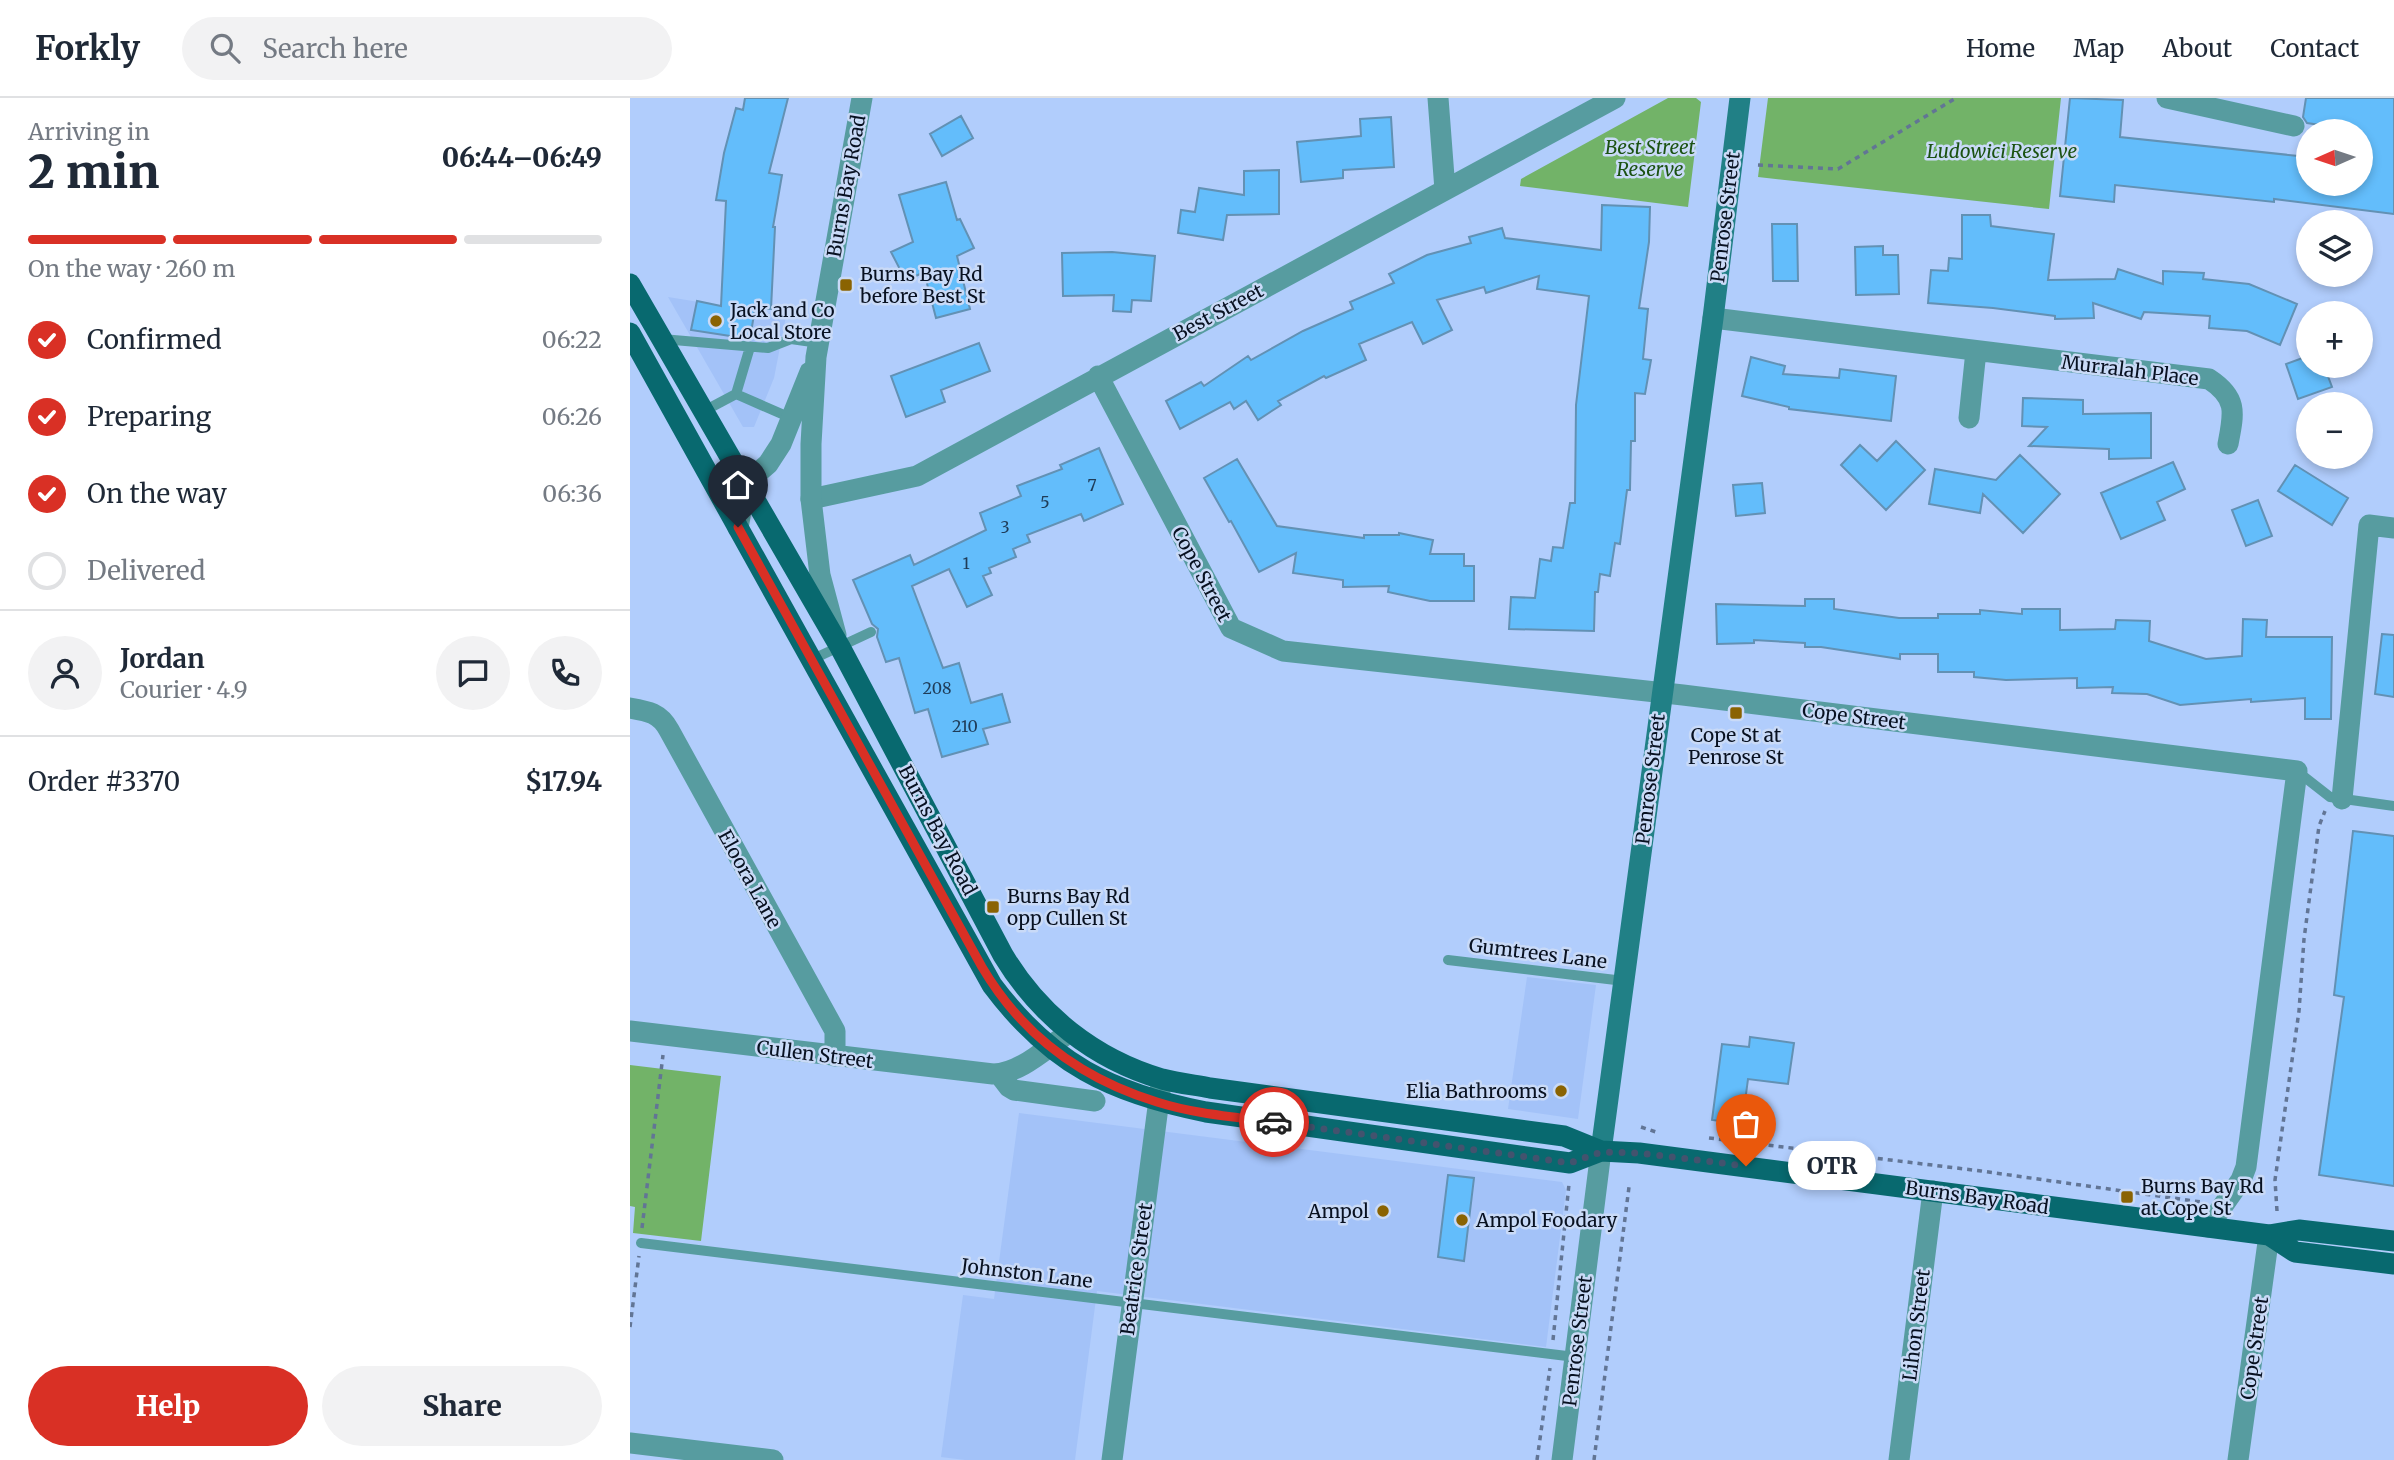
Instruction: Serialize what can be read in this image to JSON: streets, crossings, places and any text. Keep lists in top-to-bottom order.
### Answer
{
  "streets": {
    "main road": ["Burns Bay Road", "Penrose Street"],
    "street": [
      "Best Street",
      "Murralah Place",
      "Cope Street",
      "Eloora Lane",
      "Cullen Street",
      "Beatrice Street",
      "Lihon Street"
    ],
    "lane": ["Gumtrees Lane", "Johnston Lane"]
  },
  "crossings": [
    ["Burns Bay Road", "Penrose Street"],
    ["Burns Bay Road", "Best Street"],
    ["Burns Bay Road", "Cope Street"],
    ["Burns Bay Road", "Beatrice Street"],
    ["Burns Bay Road", "Lihon Street"],
    ["Penrose Street", "Murralah Place"],
    ["Penrose Street", "Cope Street"],
    ["Penrose Street", "Gumtrees Lane"],
    ["Penrose Street", "Johnston Lane"],
    ["Best Street", "Cope Street"],
    ["Eloora Lane", "Cullen Street"],
    ["Beatrice Street", "Johnston Lane"]
  ],
  "parks": ["Best Street Reserve", "Ludowici Reserve"],
  "places": {
    "transit": [
      "Burns Bay Rd before Best St",
      "Cope St at Penrose St",
      "Burns Bay Rd opp Cullen St",
      "Burns Bay Rd at Cope St"
    ],
    "other": [
      "Jack and Co Local Store",
      "Elia Bathrooms",
      "OTR",
      "Ampol",
      "Ampol Foodary"
    ]
  },
  "house_numbers": [
    "7",
    "5",
    "3",
    "1",
    "208",
    "210"
  ],
  "north": "left",
  "page": {
    "header": "Forkly",
    "search": "Search here",
    "nav": [
      "Home",
      "Map",
      "About",
      "Contact"
    ],
    "heading": ["2 min", "Arriving in", "06:44–06:49"],
    "panel": [
      "Jordan",
      "Courier · 4.9",
      "Order #3370",
      "$17.94"
    ],
    "map_buttons": ["+", "−"],
    "bar": "On the way · 260 m",
    "list": [
      ["Confirmed", "06:22"],
      ["Preparing", "06:26"],
      ["On the way", "06:36"],
      "Delivered"
    ],
    "bubble": "OTR",
    "buttons": ["Help", "Share"]
  }
}
